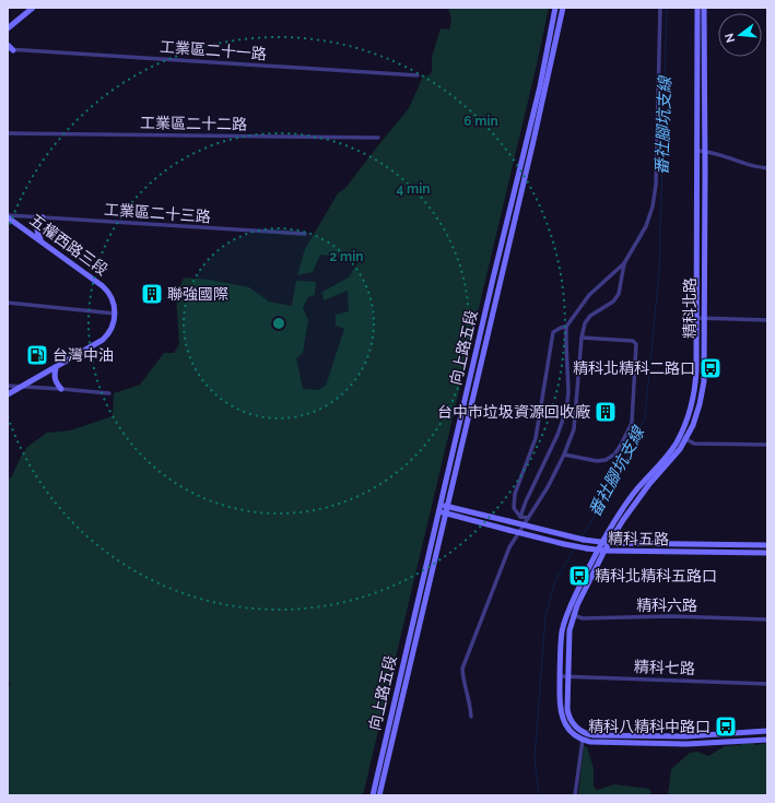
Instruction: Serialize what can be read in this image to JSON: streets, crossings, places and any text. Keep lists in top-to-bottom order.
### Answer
{
  "streets": {
    "street": [
      "工業區二十一路",
      "工業區二十二路",
      "工業區二十三路",
      "五權西路三段",
      "精科北路",
      "向上路五段",
      "精科五路",
      "精科六路",
      "精科七路"
    ]
  },
  "crossings": [
    ["工業區二十三路", "五權西路三段"],
    ["精科北路", "精科五路"],
    ["精科北路", "精科六路"],
    ["精科北路", "精科七路"],
    ["向上路五段", "精科五路"]
  ],
  "water": ["番社腳坑支線"],
  "places": {
    "building": ["聯強國際", "台中市垃圾資源回收廠"],
    "fuel station": ["台灣中油"],
    "bus stop": ["精科北精科二路口", "精科北精科五路口", "精科八精科中路口"]
  },
  "north": "left",
  "rings": ["6 min", "4 min", "2 min"]
}
